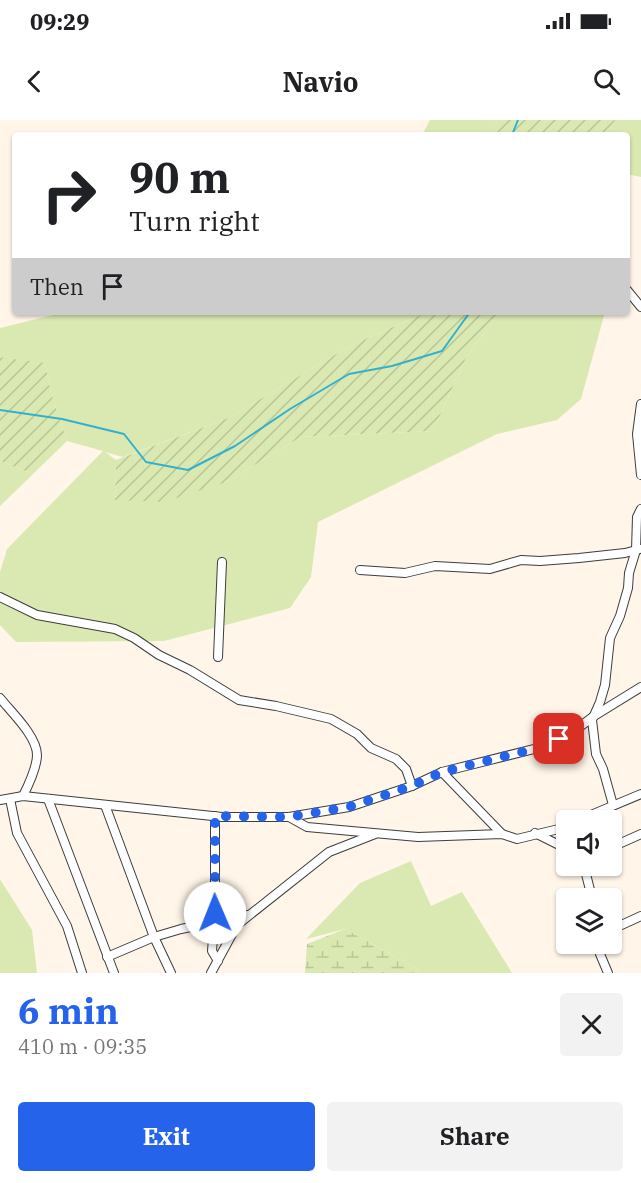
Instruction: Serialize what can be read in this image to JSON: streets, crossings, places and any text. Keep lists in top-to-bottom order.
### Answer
{
  "page": {
    "status": "09:29",
    "header": "Navio",
    "turn": ["90 m", "Turn right"],
    "then": "Then",
    "heading": ["6 min", "410 m · 09:35"],
    "buttons": ["Exit", "Share"]
  }
}
